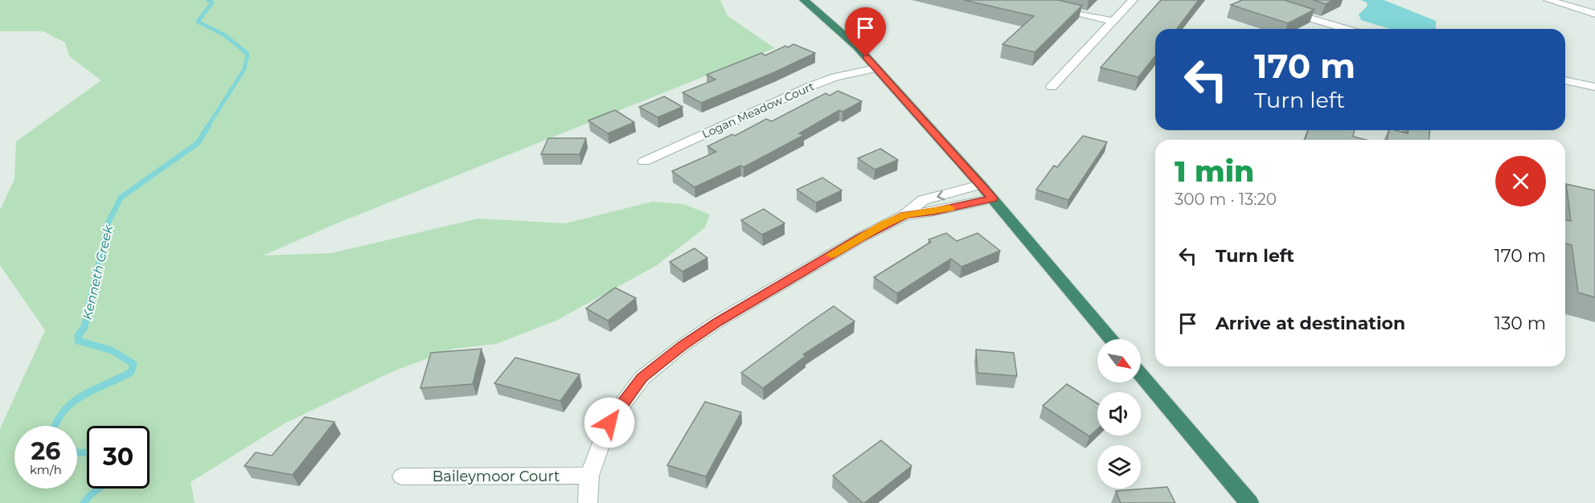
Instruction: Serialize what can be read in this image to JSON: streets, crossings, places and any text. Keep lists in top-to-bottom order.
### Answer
{
  "streets": {
    "street": ["Logan Meadow Court", "Baileymoor Court"]
  },
  "water": ["Kenneth Creek"],
  "north": "bottom right",
  "page": {
    "turn": ["170 m", "Turn left"],
    "heading": ["1 min", "300 m · 13:20"],
    "list": [
      {
        "name": "Turn left",
        "value": "170 m"
      },
      {
        "name": "Arrive at destination",
        "value": "130 m"
      }
    ],
    "speed": "26 km/h",
    "limit": "30"
  }
}
